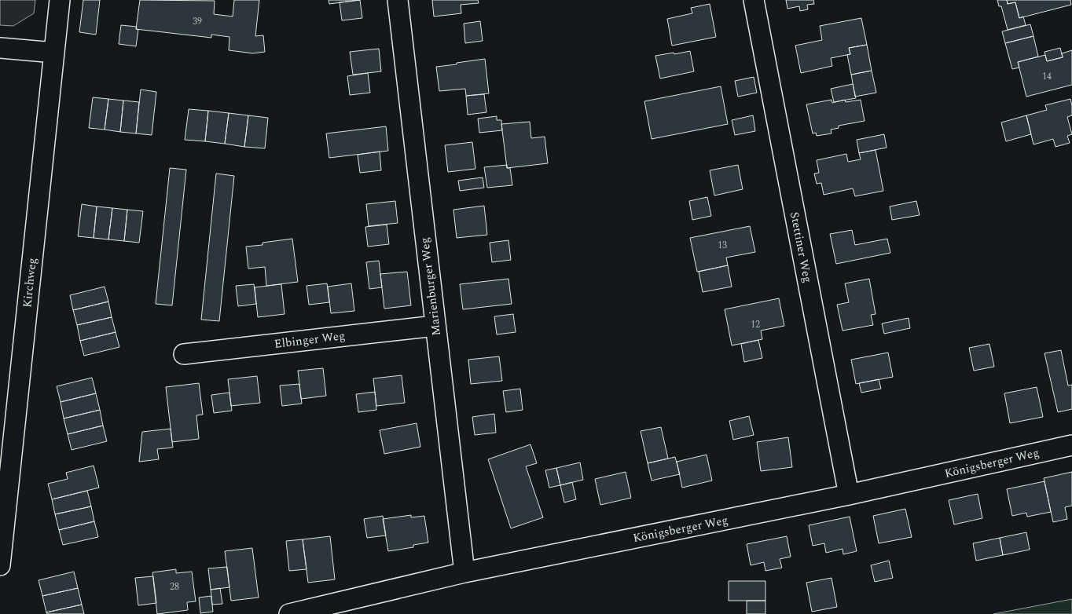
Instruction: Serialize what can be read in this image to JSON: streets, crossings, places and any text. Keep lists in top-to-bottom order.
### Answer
{
  "streets": {
    "street": [
      "Stettiner Weg",
      "Kirchweg",
      "Marienburger Weg",
      "Elbinger Weg",
      "Königsberger Weg"
    ]
  },
  "crossings": [
    ["Stettiner Weg", "Königsberger Weg"],
    ["Marienburger Weg", "Elbinger Weg"],
    ["Marienburger Weg", "Königsberger Weg"]
  ],
  "house_numbers": [
    "39",
    "14",
    "13",
    "12",
    "28"
  ]
}
